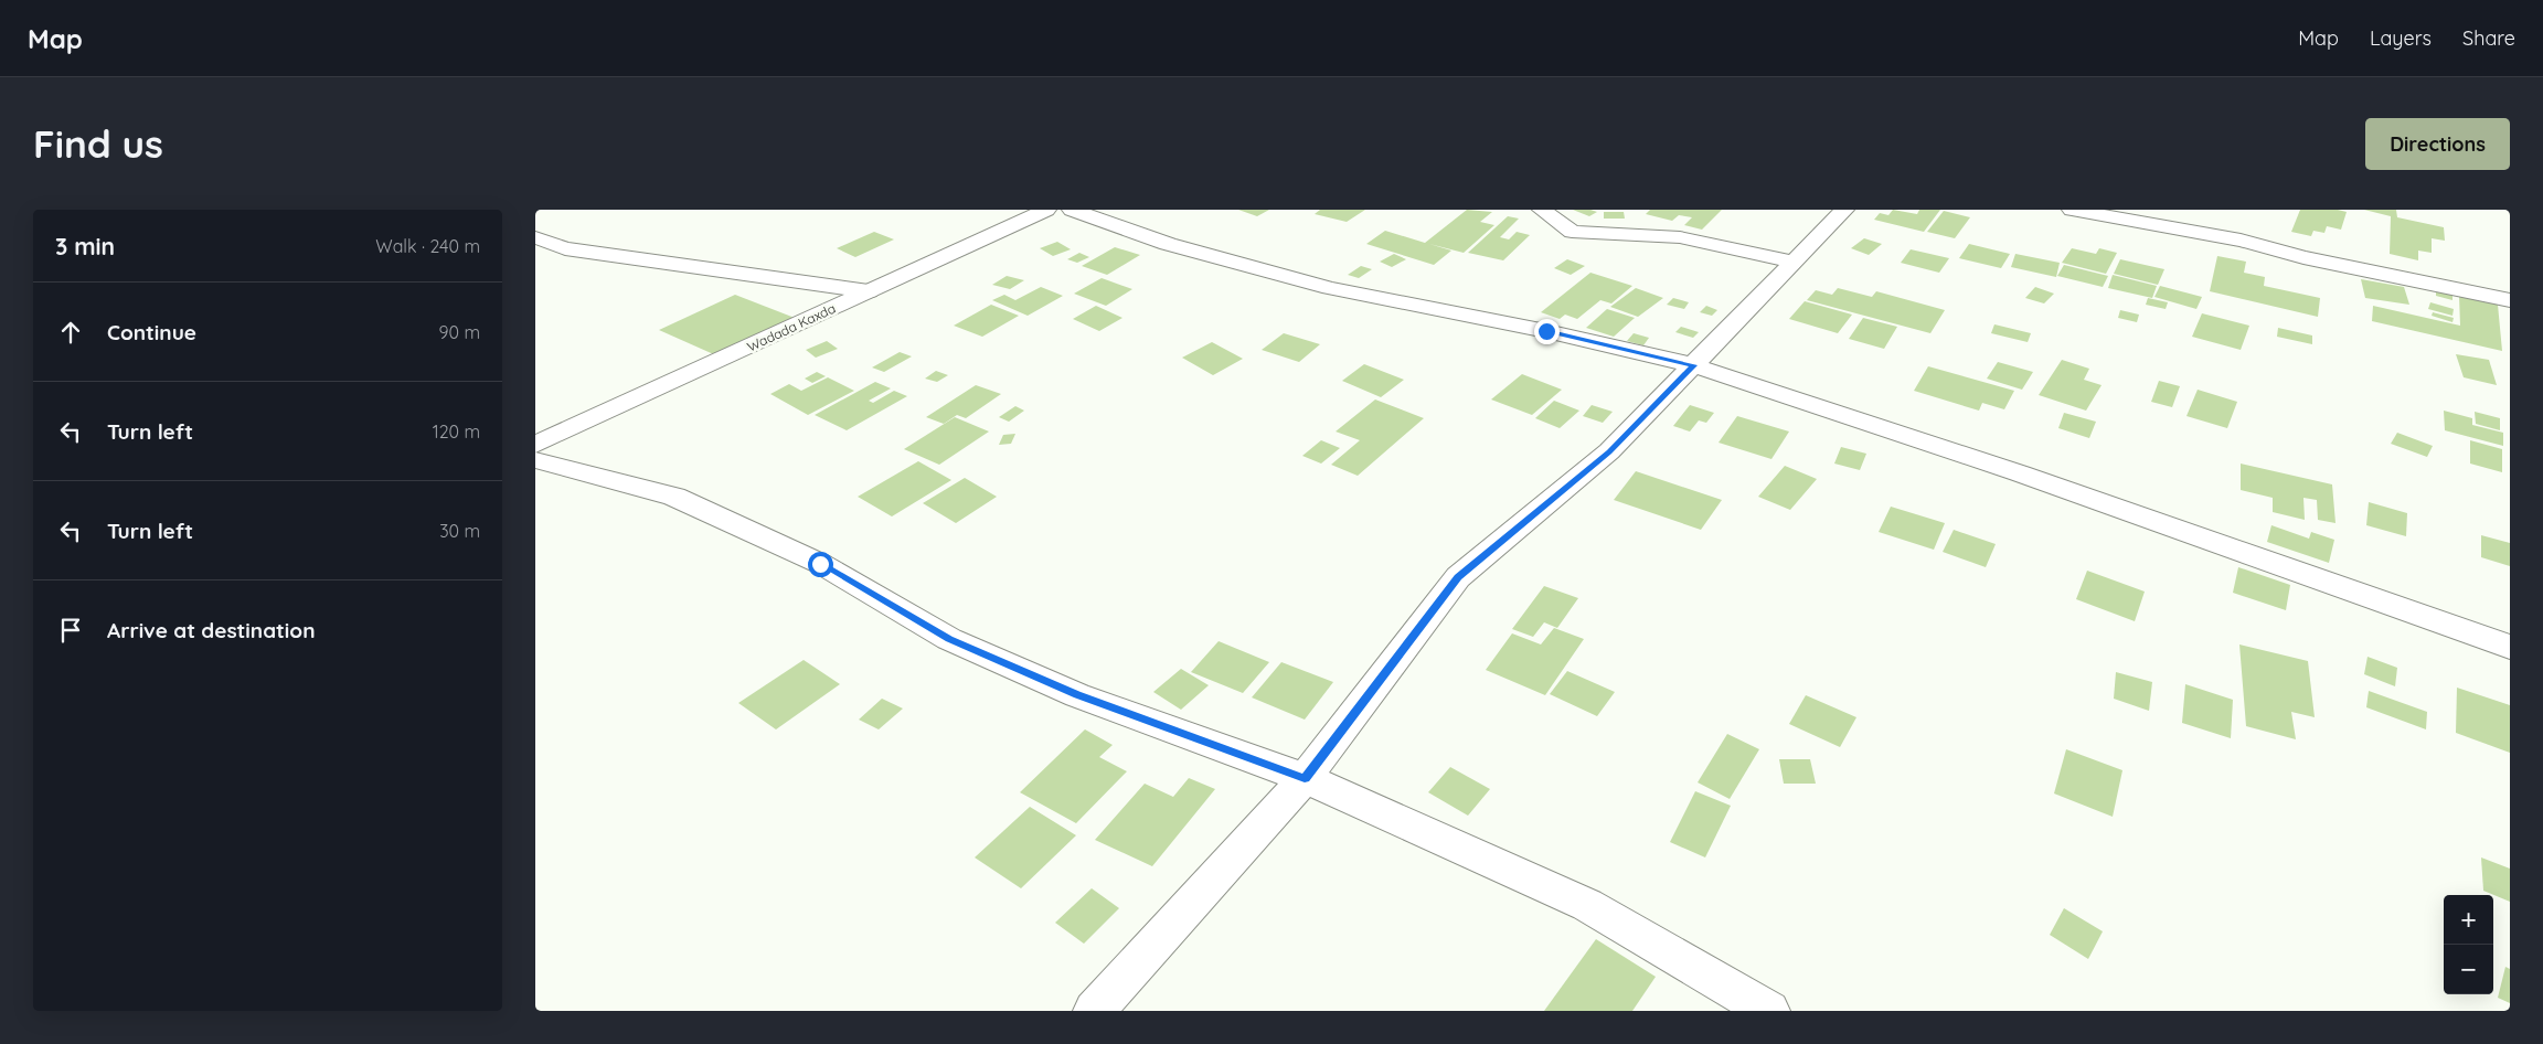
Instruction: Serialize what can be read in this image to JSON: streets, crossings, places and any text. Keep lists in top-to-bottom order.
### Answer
{
  "streets": {
    "street": ["Wadada Kaxda"]
  },
  "page": {
    "header": "Map",
    "nav": ["Map", "Layers", "Share"],
    "buttons": "Directions",
    "title": "Find us",
    "heading": ["3 min", "Walk · 240 m"],
    "list": [
      ["Continue", "90 m"],
      ["Turn left", "120 m"],
      ["Turn left", "30 m"],
      "Arrive at destination"
    ],
    "map_buttons": ["+", "−"]
  }
}
